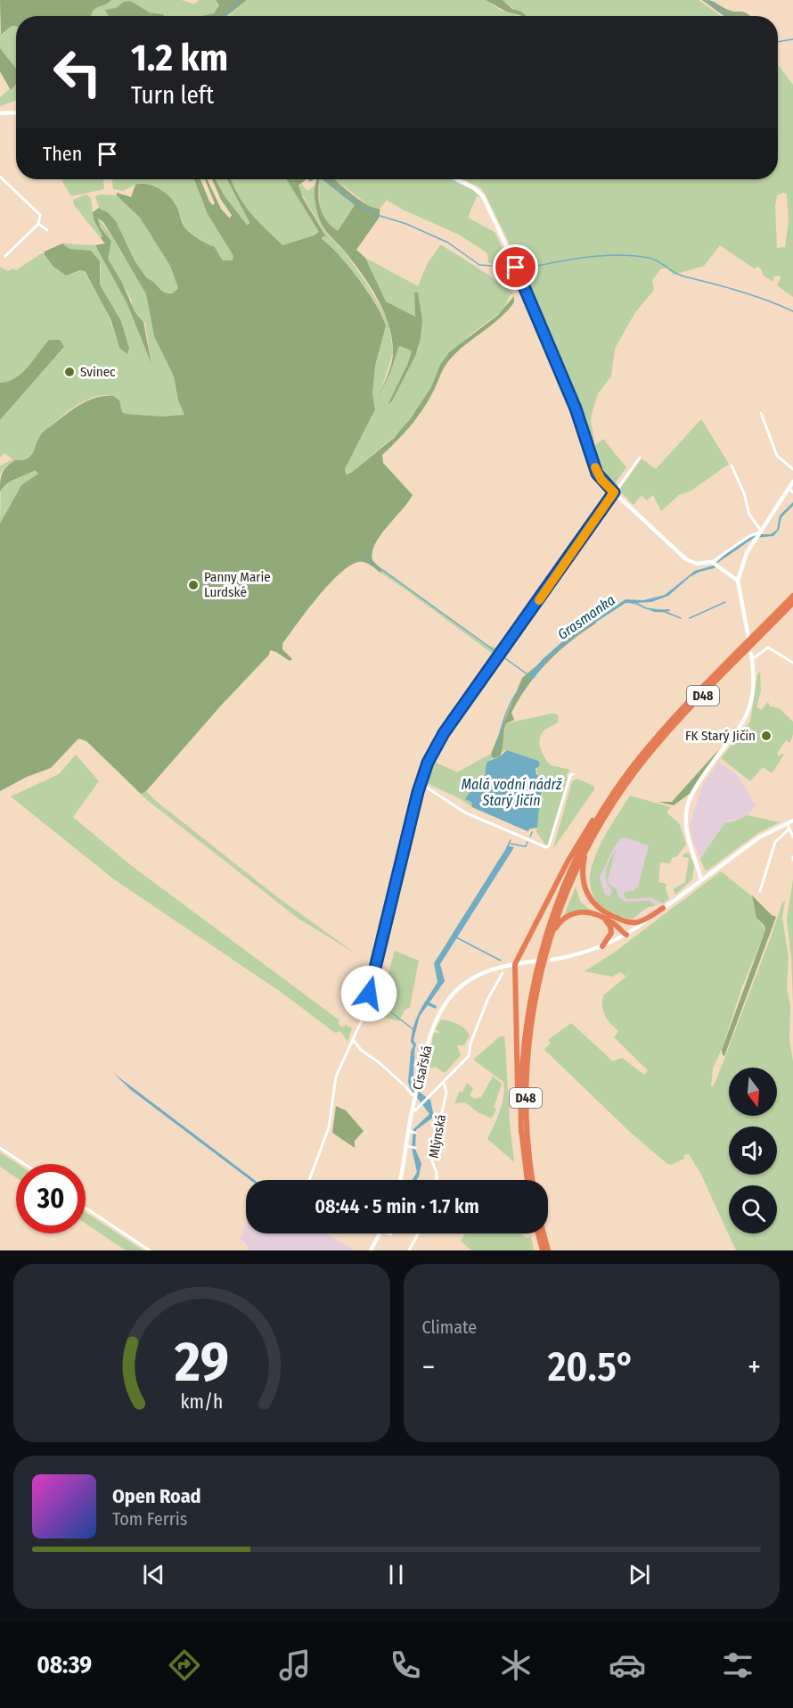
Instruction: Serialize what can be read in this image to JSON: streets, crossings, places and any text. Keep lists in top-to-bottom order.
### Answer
{
  "streets": {
    "highway": ["D48"],
    "street": ["Císařská", "Mlýnská"]
  },
  "water": ["Grasmanka", "Malá vodní nádrž Starý Jičín"],
  "places": ["Svinec", "Panny Marie Lurdské", "FK Starý Jičín"],
  "north": "bottom",
  "page": {
    "turn": ["1.2 km", "Turn left"],
    "then": "Then",
    "limit": "30",
    "trip": "08:44 · 5 min · 1.7 km",
    "tile": "Climate",
    "heat": ["−", "20.5°", "+"],
    "song": ["Open Road", "Tom Ferris"],
    "tabs": "08:39",
    "gauge": ["29", "km/h"]
  }
}
